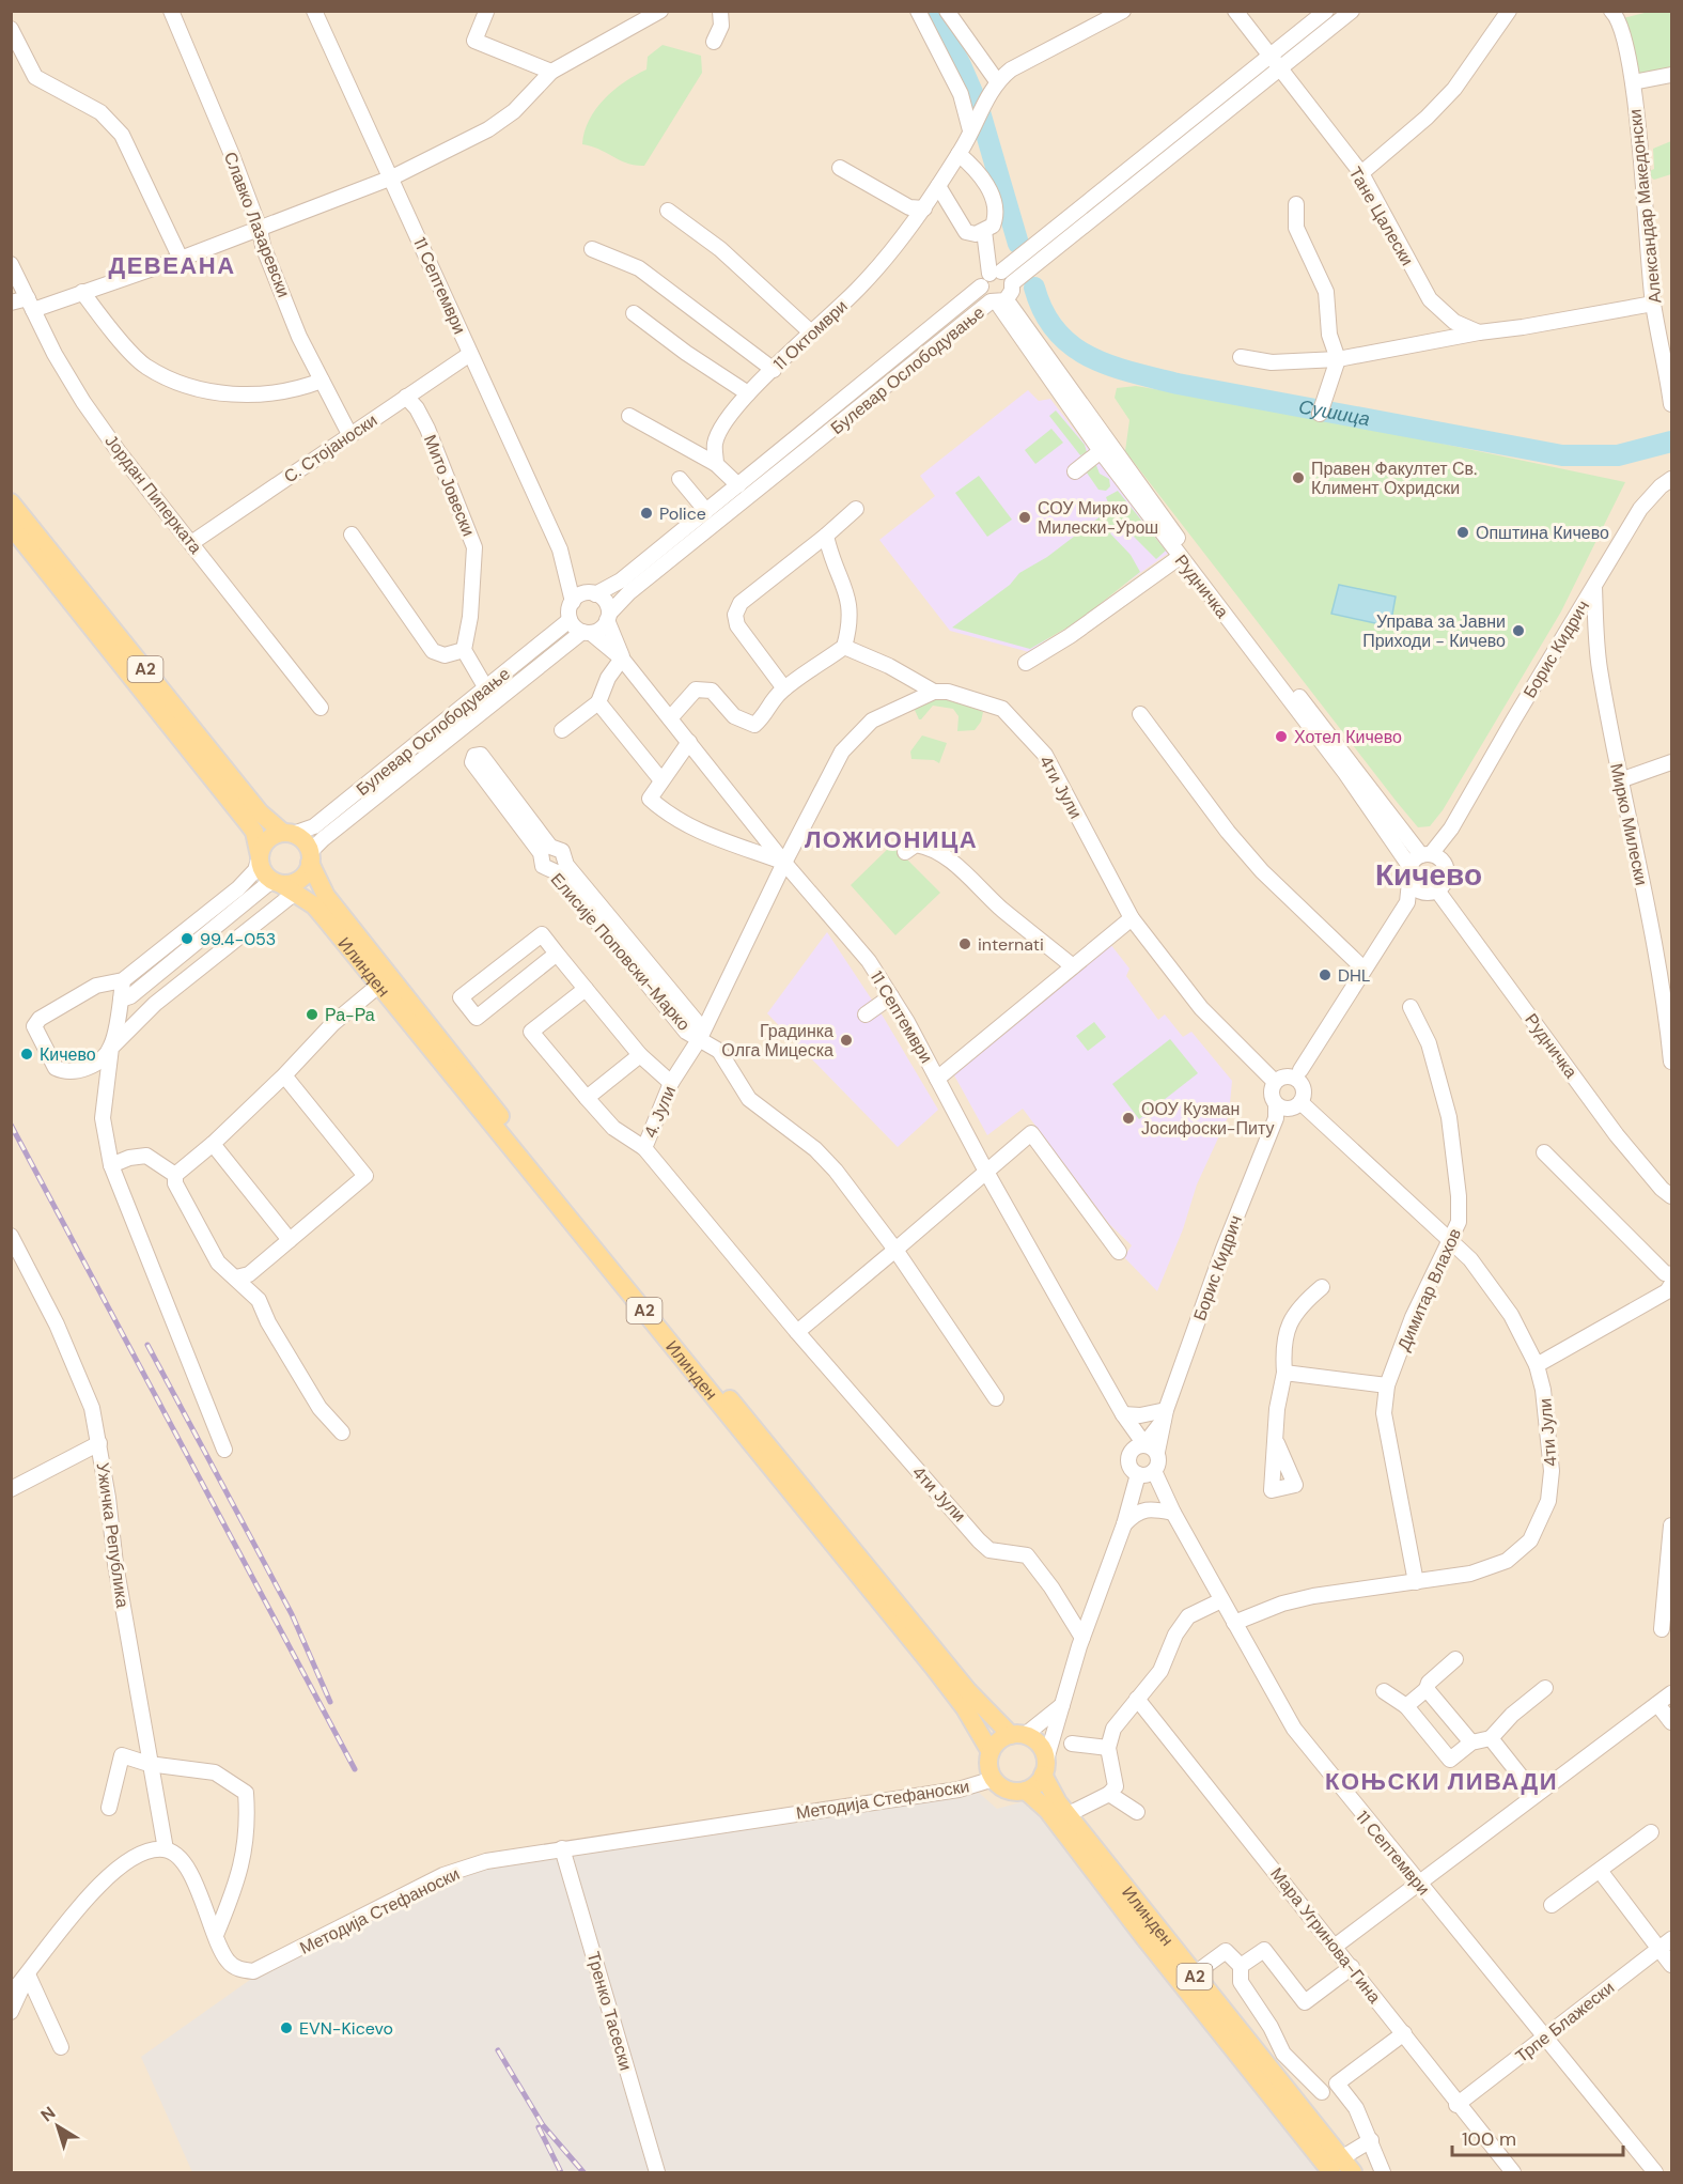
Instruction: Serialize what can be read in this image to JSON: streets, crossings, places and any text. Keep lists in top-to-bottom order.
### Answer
{
  "streets": {
    "main road": ["A2", "Илинден"],
    "street": [
      "Александар Македонски",
      "Тане Цалески",
      "Славко Лазаревски",
      "11 Септември",
      "11 Октомври",
      "Булевар Ослободување",
      "С. Стојаноски",
      "Мито Јовески",
      "Јордан Пиперката",
      "Рудничка",
      "Борис Кидрич",
      "4ти Јули",
      "Мирко Милески",
      "Елисије Поповски-Марко",
      "4. Јули",
      "Димитар Влахов",
      "Ужичка Република",
      "Методија Стефаноски",
      "Мара Угринова-Гина",
      "Тренко Тасески",
      "Трпе Блажески"
    ]
  },
  "crossings": [
    ["Тане Цалески", "Булевар Ослободување"],
    ["Славко Лазаревски", "С. Стојаноски"],
    ["11 Септември", "Булевар Ослободување"],
    ["11 Септември", "С. Стојаноски"],
    ["11 Септември", "Борис Кидрич"],
    ["11 Септември", "4ти Јули"],
    ["11 Септември", "4. Јули"],
    ["11 Септември", "Трпе Блажески"],
    ["Булевар Ослободување", "Рудничка"],
    ["Булевар Ослободување", "Илинден"],
    ["С. Стојаноски", "Мито Јовески"],
    ["С. Стојаноски", "Јордан Пиперката"],
    ["Рудничка", "Борис Кидрич"],
    ["Борис Кидрич", "4ти Јули"],
    ["Борис Кидрич", "Мирко Милески"],
    ["4ти Јули", "4. Јули"],
    ["4ти Јули", "Димитар Влахов"],
    ["Елисије Поповски-Марко", "4. Јули"],
    ["Илинден", "Методија Стефаноски"],
    ["Ужичка Република", "Методија Стефаноски"],
    ["Методија Стефаноски", "Тренко Тасески"],
    ["Мара Угринова-Гина", "Трпе Блажески"]
  ],
  "districts": [
    "ДЕВЕАНА",
    "ЛОЖИОНИЦА",
    "Кичево",
    "КОЊСКИ ЛИВАДИ"
  ],
  "water": ["Сушица"],
  "places": [
    "Правен Факултет Св. Климент Охридски",
    "Police",
    "СОУ Мирко Милески-Урош",
    "Општина Кичево",
    "Управа за Јавни Приходи - Кичево",
    "Хотел Кичево",
    "99.4-053",
    "internati",
    "DHL",
    "Ра-Ра",
    "Градинка Олга Мицеска",
    "Кичево",
    "ООУ Кузман Јосифоски-Питу",
    "EVN-Kicevo"
  ],
  "scale_bar": "100 m",
  "north": "top left"
}
